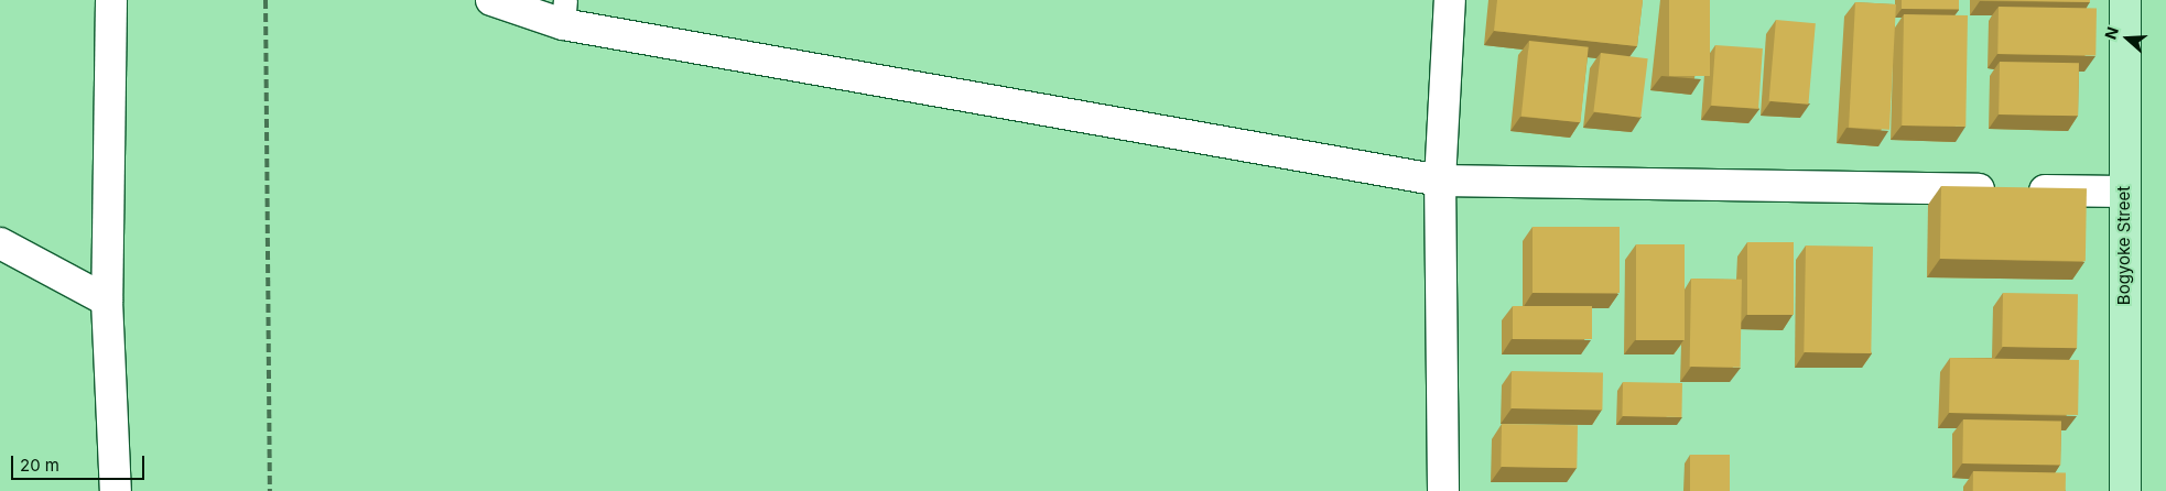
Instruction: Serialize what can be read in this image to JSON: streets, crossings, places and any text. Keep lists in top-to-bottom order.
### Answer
{
  "streets": {
    "main road": ["Bogyoke Street"]
  },
  "scale_bar": "20 m",
  "north": "left"
}
